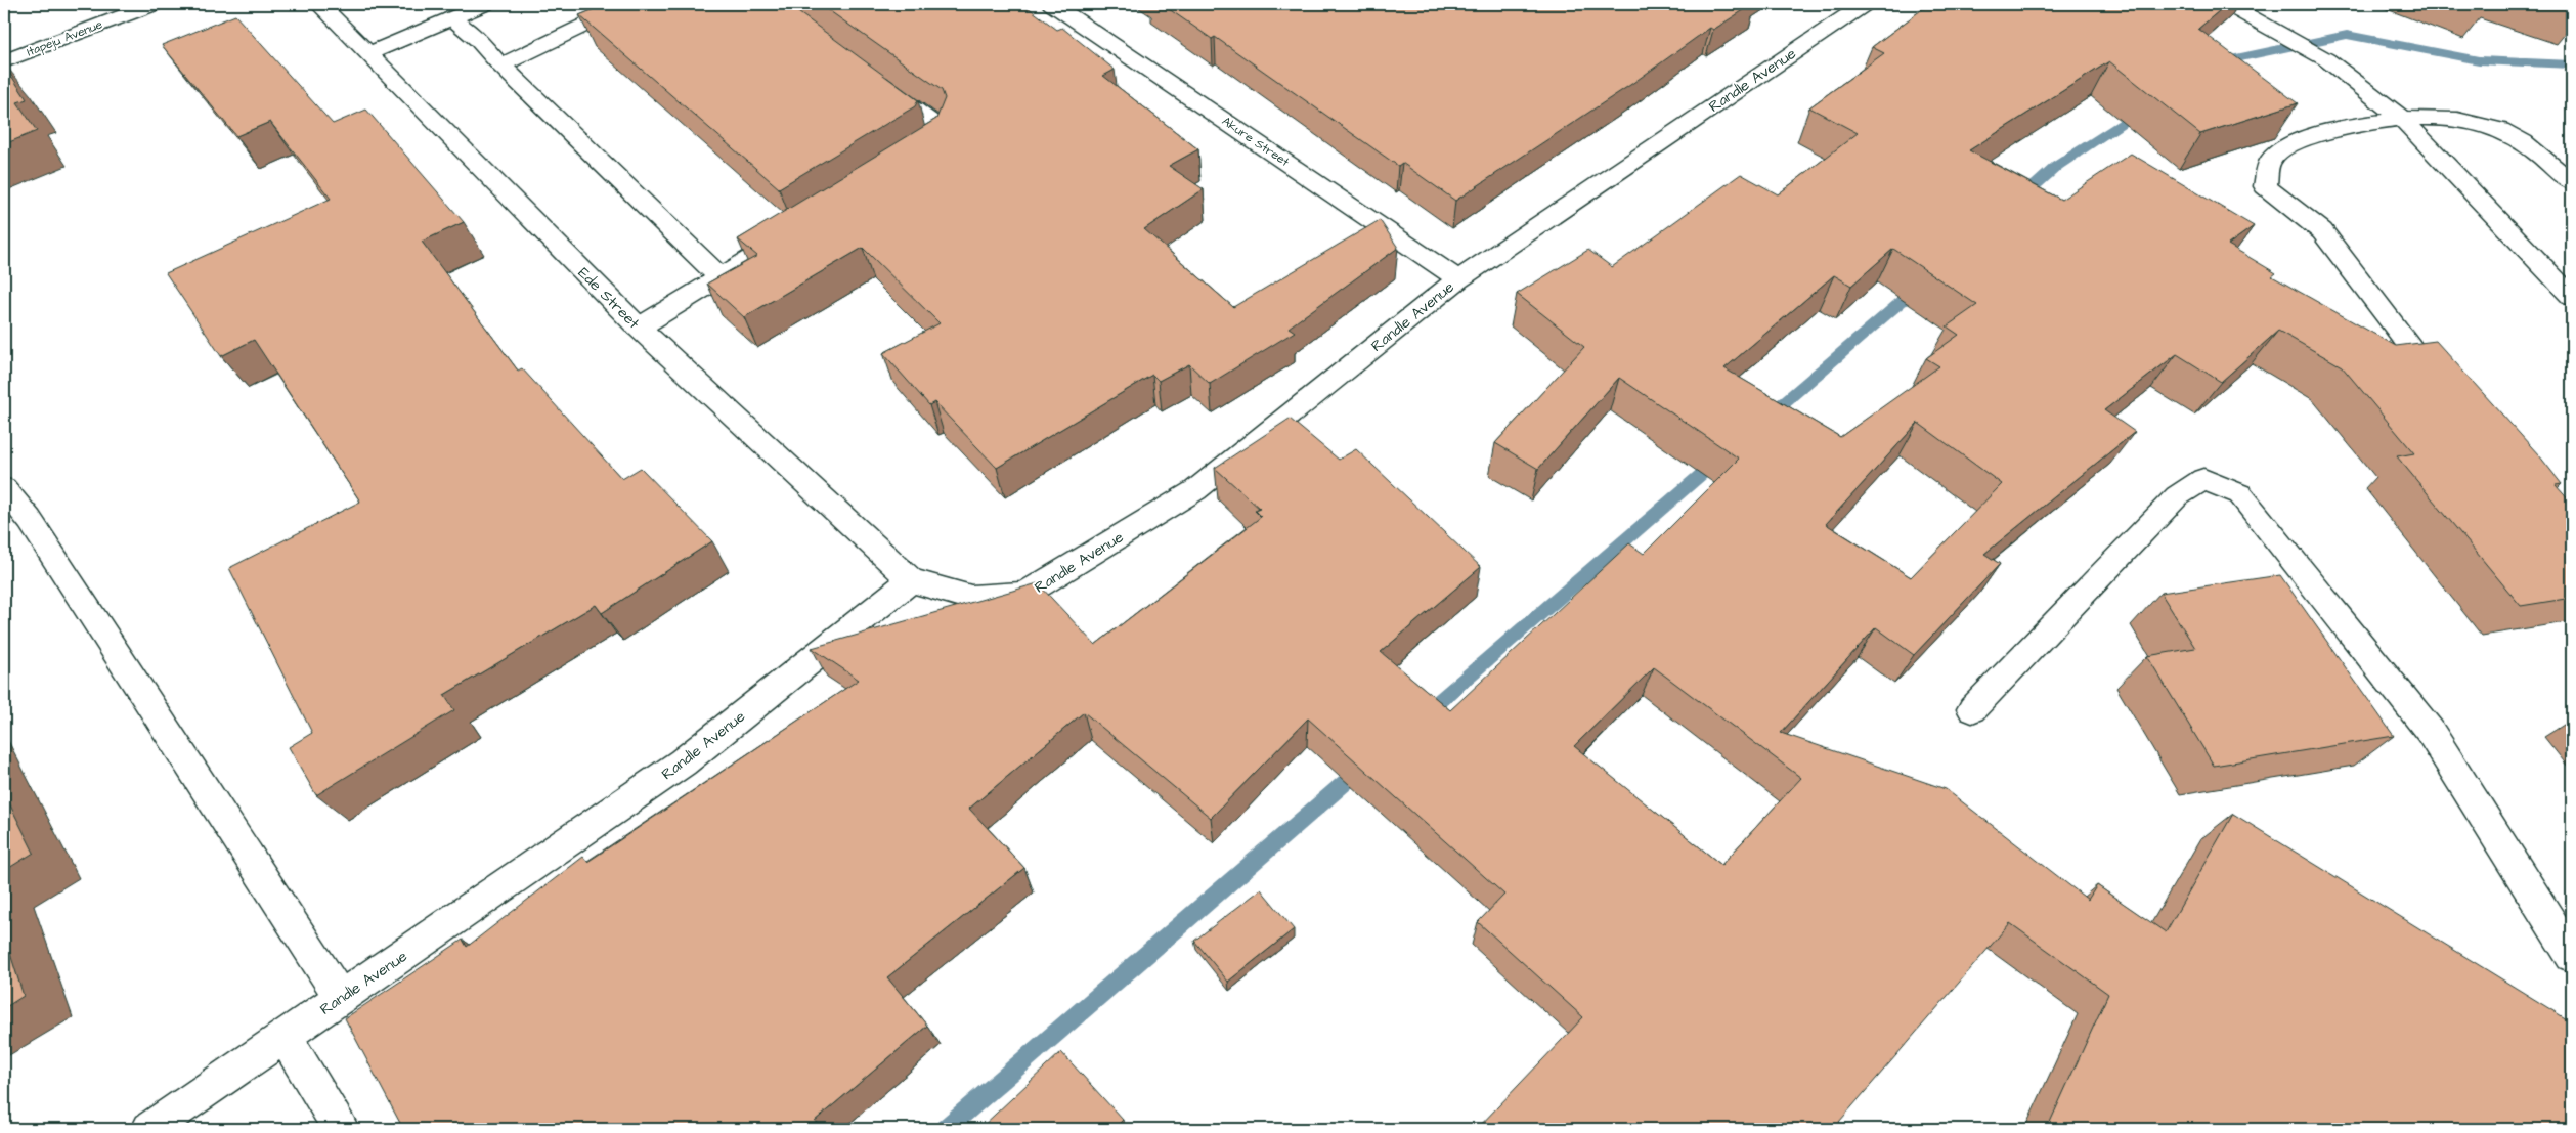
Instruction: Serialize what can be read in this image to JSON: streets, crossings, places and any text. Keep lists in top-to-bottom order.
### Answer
{
  "streets": {
    "street": [
      "Itapeju Avenue",
      "Randle Avenue",
      "Akure Street",
      "Ede Street"
    ]
  },
  "crossings": [
    ["Randle Avenue", "Akure Street"],
    ["Randle Avenue", "Ede Street"]
  ]
}
